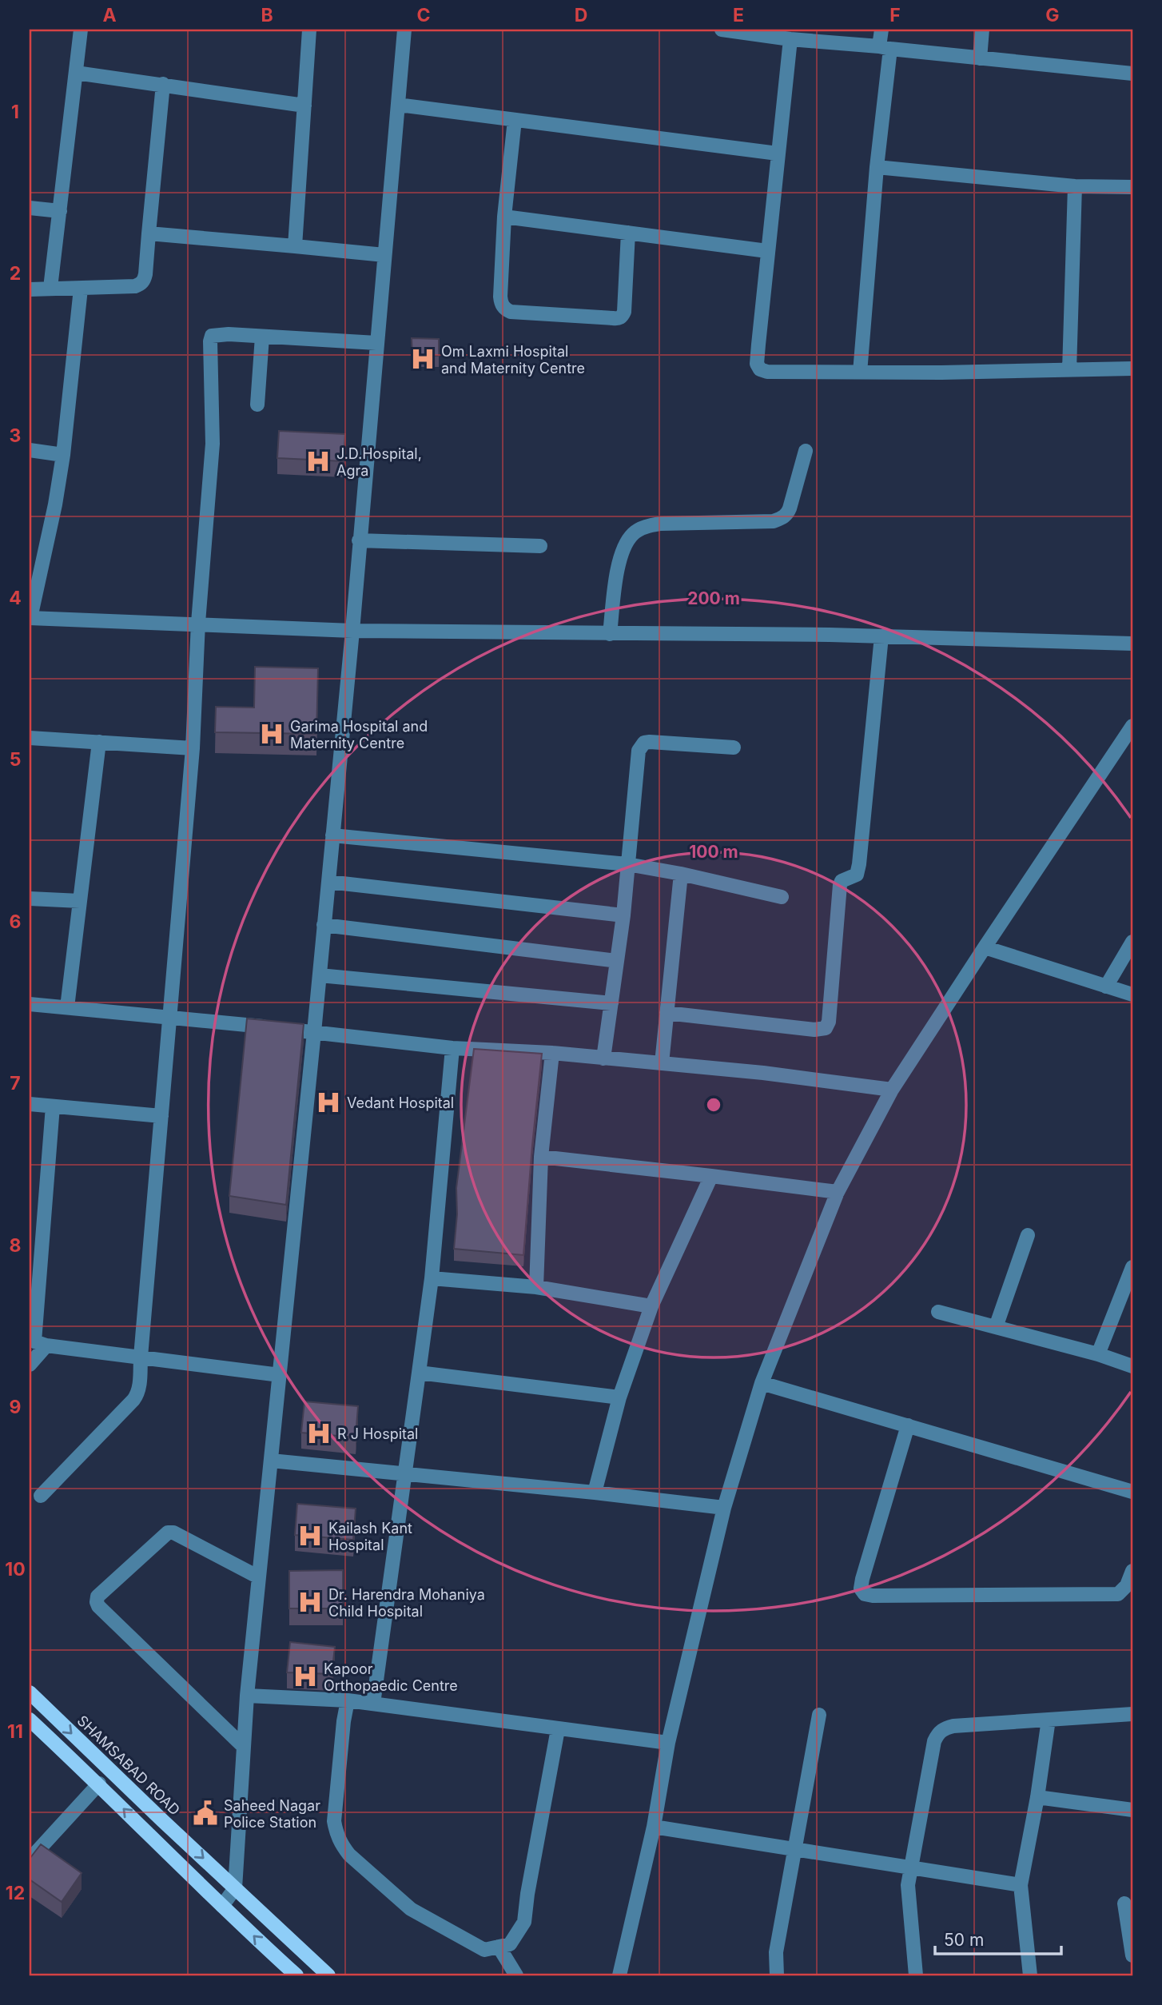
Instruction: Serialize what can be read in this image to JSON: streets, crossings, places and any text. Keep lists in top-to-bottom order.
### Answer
{
  "streets": {
    "main road": ["SHAMSABAD ROAD"]
  },
  "places": {
    "hospital": [
      "Om Laxmi Hospital and Maternity Centre",
      "J.D.Hospital, Agra",
      "Garima Hospital and Maternity Centre",
      "Vedant Hospital",
      "R J Hospital",
      "Kailash Kant Hospital",
      "Dr. Harendra Mohaniya Child Hospital",
      "Kapoor Orthopaedic Centre"
    ],
    "public building": ["Saheed Nagar Police Station"]
  },
  "scale_bar": "50 m",
  "grid": {
    "columns": [
      "A",
      "B",
      "C",
      "D",
      "E",
      "F",
      "G"
    ],
    "rows": [
      "1",
      "2",
      "3",
      "4",
      "5",
      "6",
      "7",
      "8",
      "9",
      "10",
      "11",
      "12"
    ]
  },
  "rings": ["200 m", "100 m"]
}
